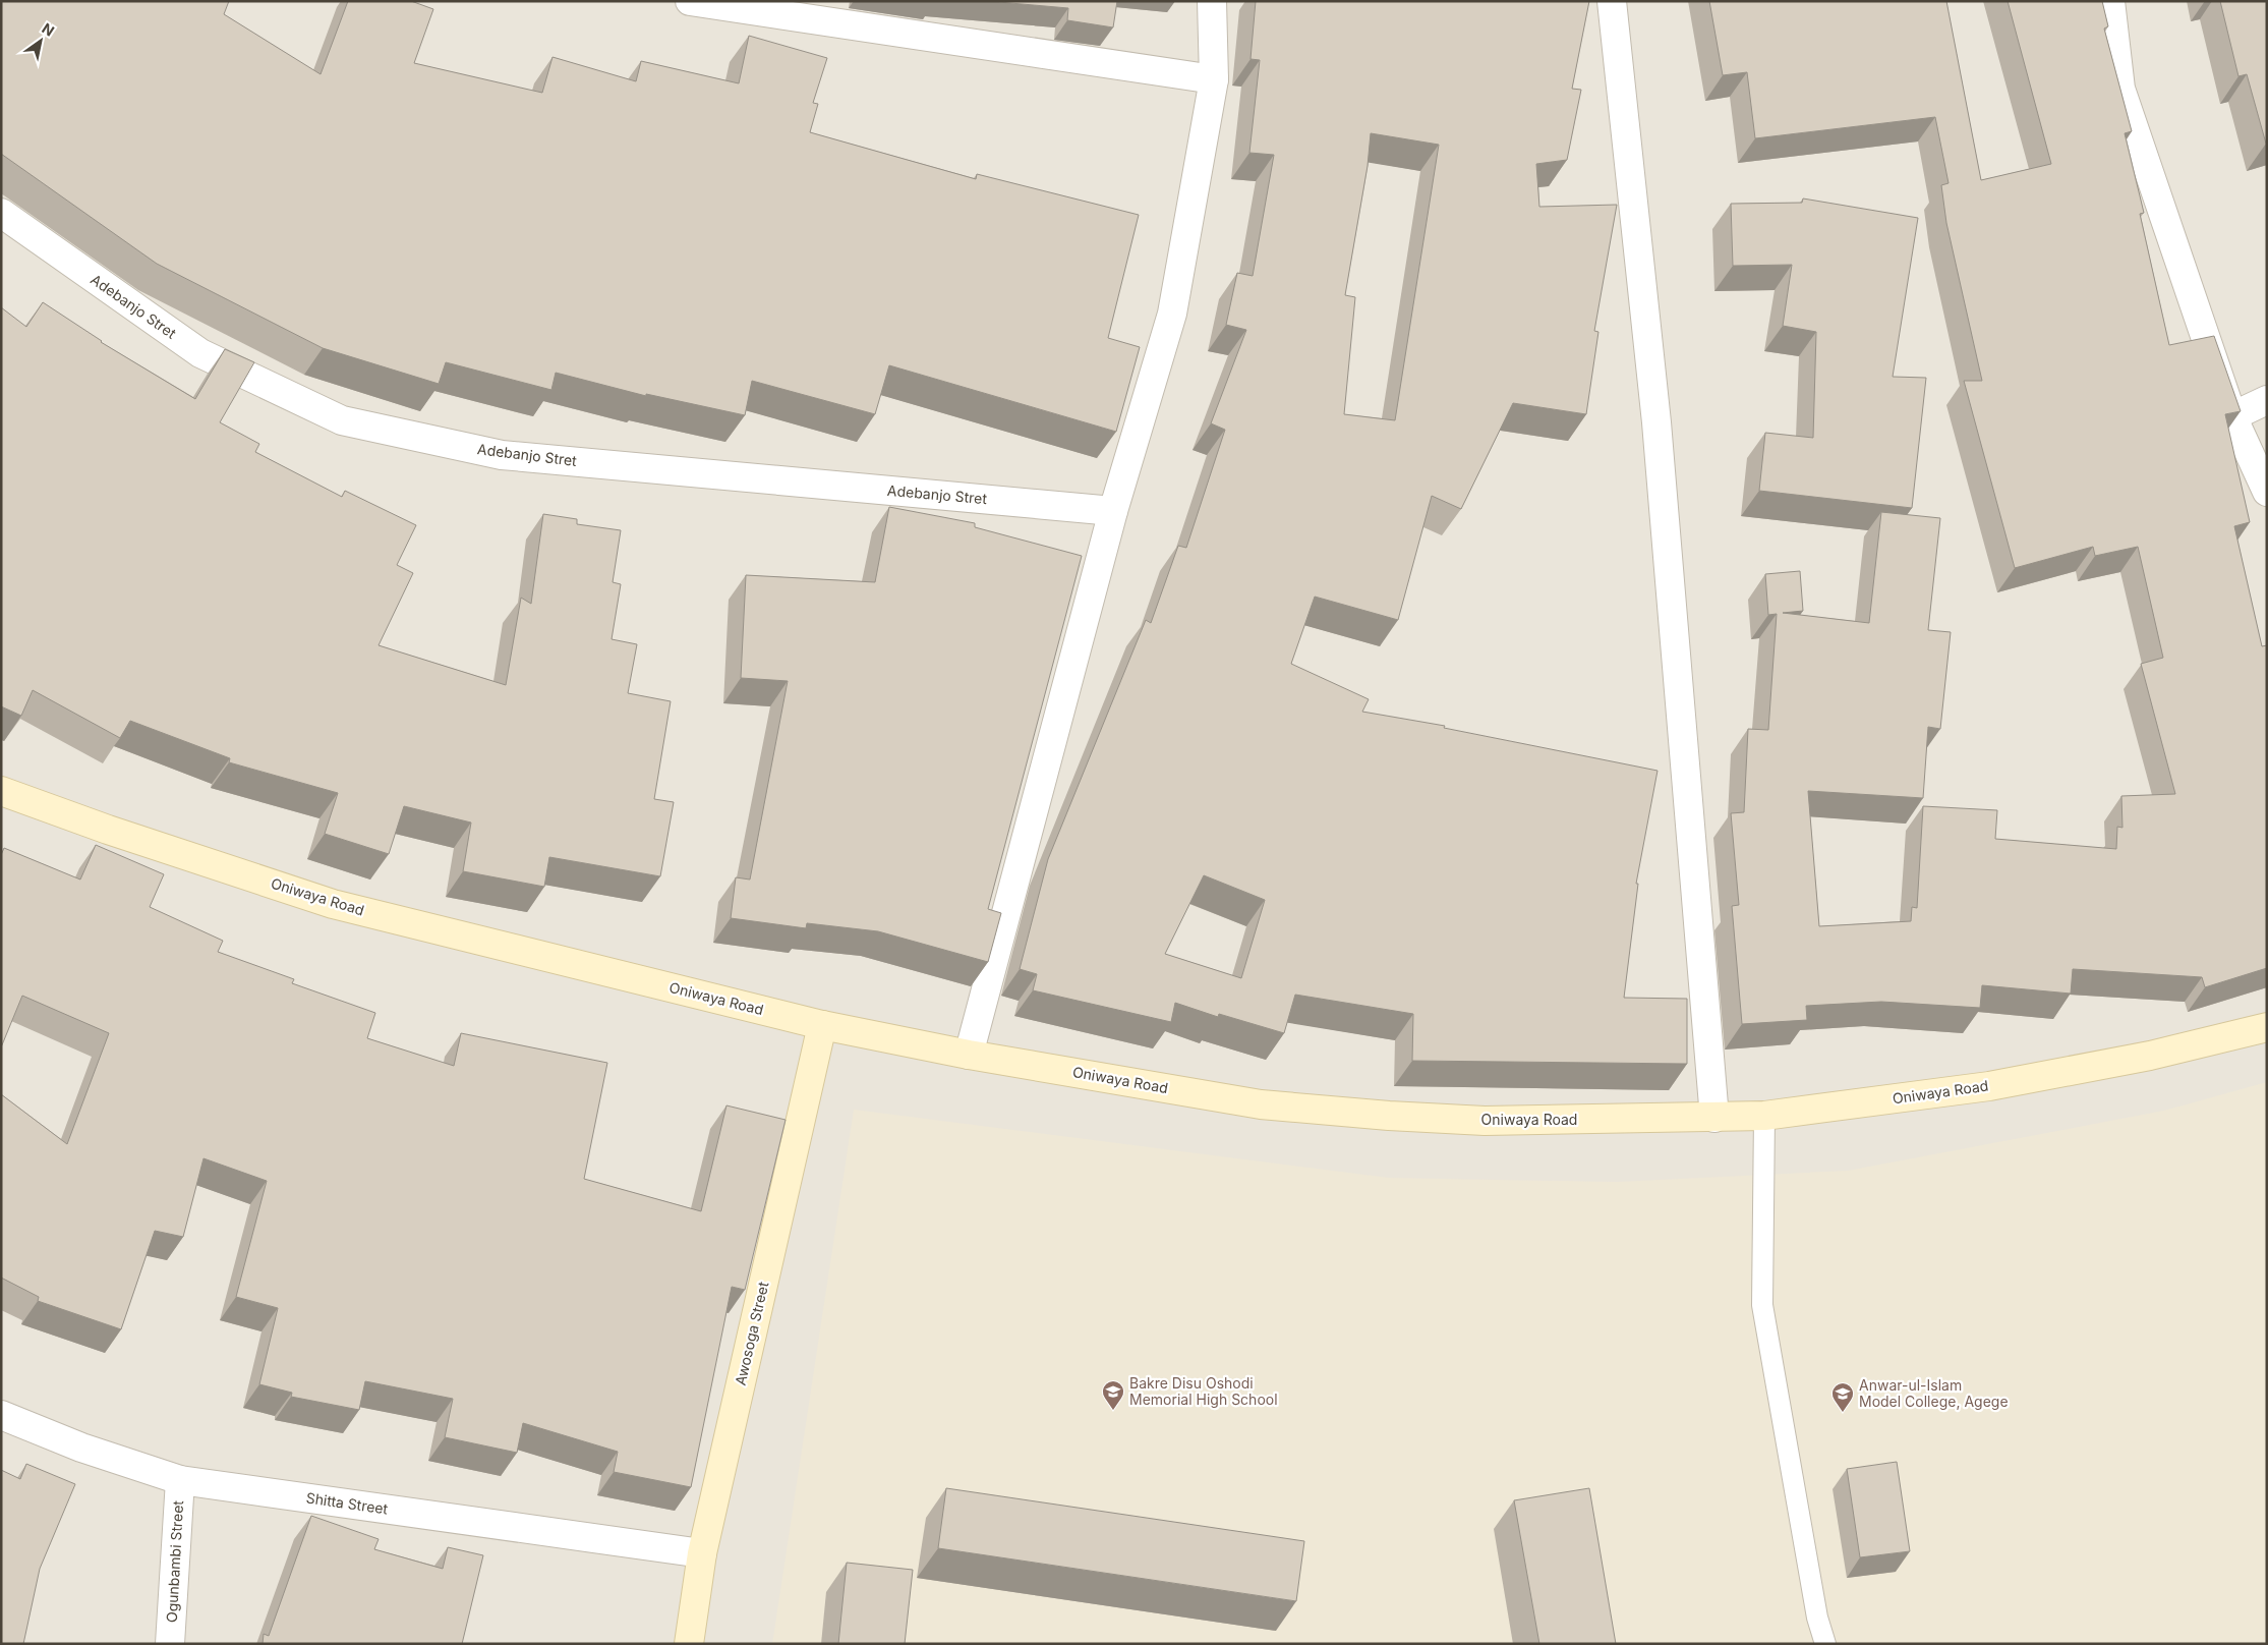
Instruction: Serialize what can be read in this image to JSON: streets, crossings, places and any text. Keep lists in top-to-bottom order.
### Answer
{
  "streets": {
    "main road": ["Oniwaya Road", "Awosoga Street"],
    "street": ["Adebanjo Stret", "Shitta Street", "Ogunbambi Street"]
  },
  "crossings": [
    ["Oniwaya Road", "Awosoga Street"],
    ["Awosoga Street", "Shitta Street"],
    ["Shitta Street", "Ogunbambi Street"]
  ],
  "places": {
    "school or university": ["Bakre Disu Oshodi Memorial High School", "Anwar-ul-Islam Model College, Agege"]
  },
  "north": "top right"
}
